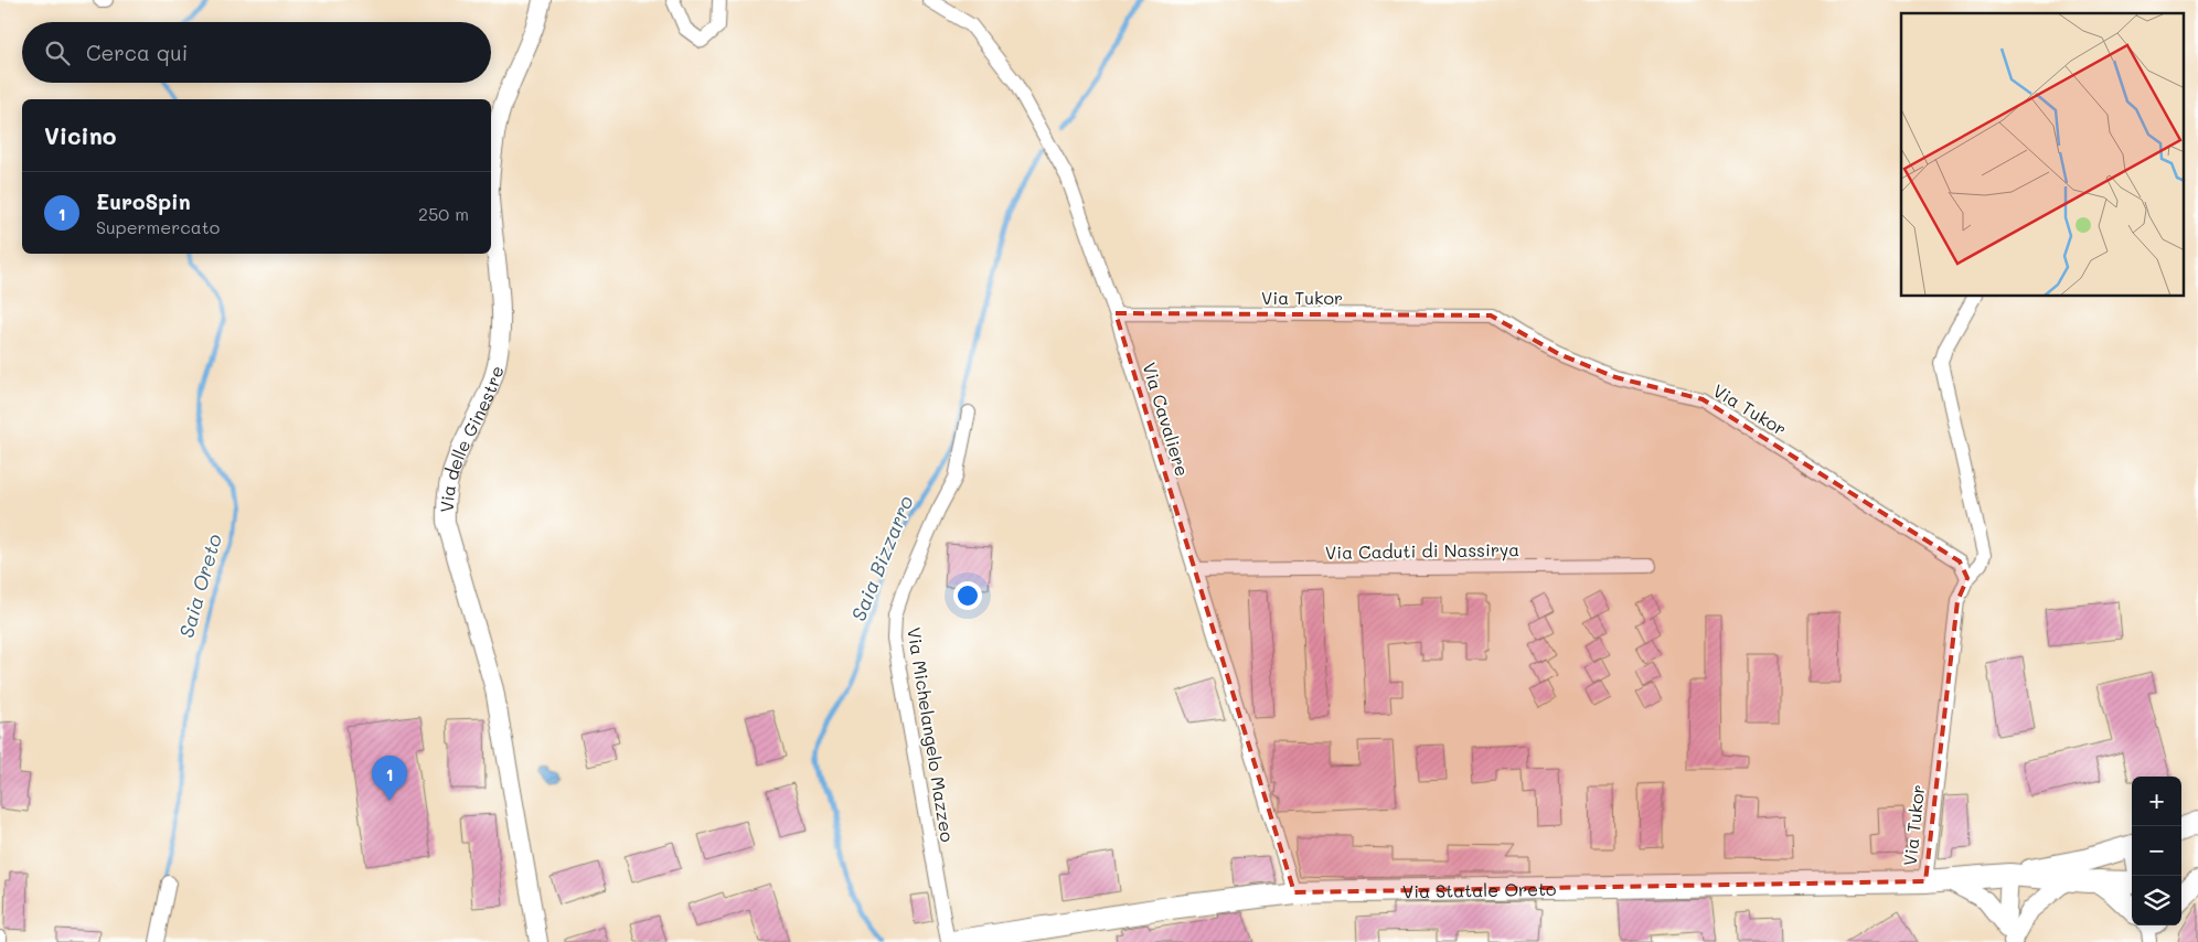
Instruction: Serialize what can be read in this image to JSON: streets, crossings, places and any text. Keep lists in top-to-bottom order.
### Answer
{
  "streets": {
    "main road": ["Via Statale Oreto"],
    "street": [
      "Via Tukor",
      "Via Cavaliere",
      "Via delle Ginestre",
      "Via Caduti di Nassirya",
      "Via Michelangelo Mazzeo"
    ]
  },
  "crossings": [
    ["Via Tukor", "Via Cavaliere"],
    ["Via Tukor", "Via Statale Oreto"],
    ["Via Cavaliere", "Via Caduti di Nassirya"],
    ["Via Cavaliere", "Via Statale Oreto"]
  ],
  "water": ["Saia Bizzarro", "Saia Oreto"],
  "page": {
    "search": "Cerca qui",
    "heading": "Vicino",
    "list": [
      {
        "mark": "1",
        "name": "EuroSpin",
        "note": "Supermercato",
        "value": "250 m"
      }
    ],
    "pins": "1",
    "map_buttons": ["+", "−"]
  }
}
